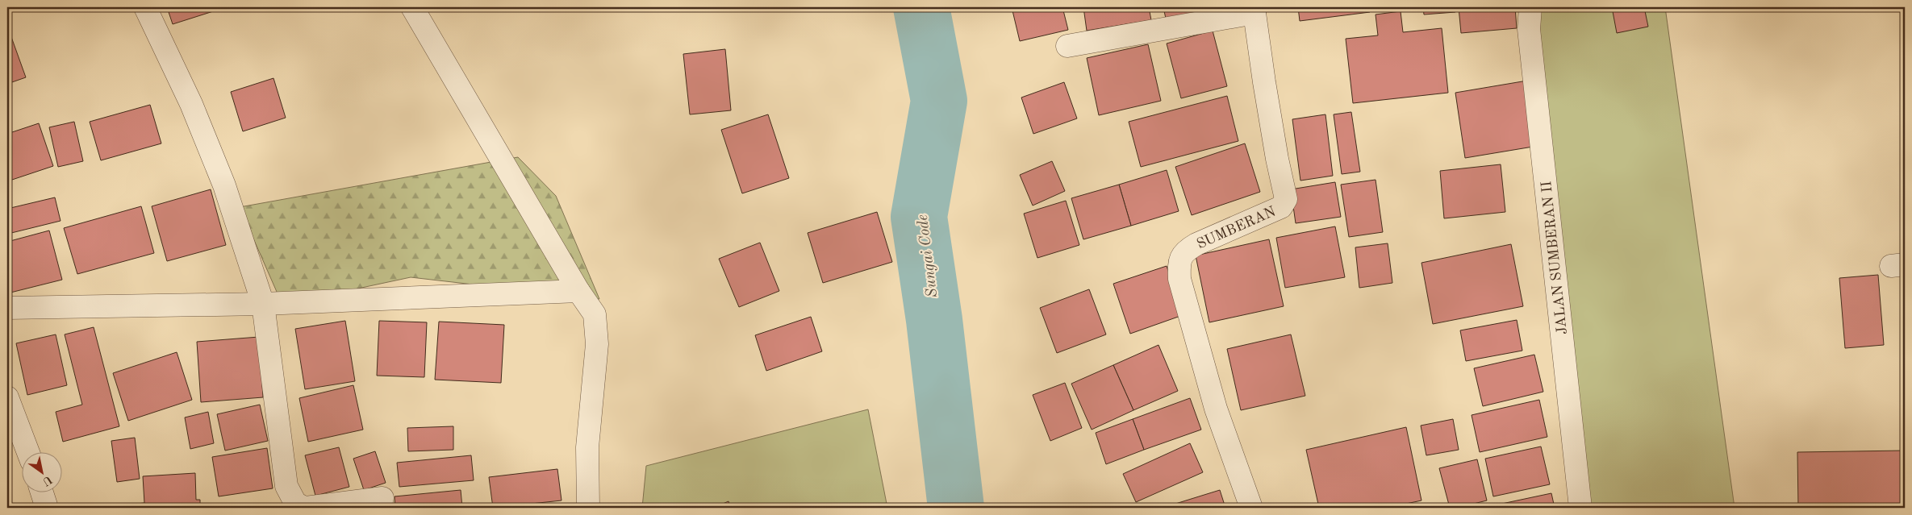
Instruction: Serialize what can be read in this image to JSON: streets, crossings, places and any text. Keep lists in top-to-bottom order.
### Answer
{
  "streets": {
    "street": ["SUMBERAN", "JALAN SUMBERAN II"]
  },
  "water": ["Sungai Code"],
  "north": "bottom right"
}
